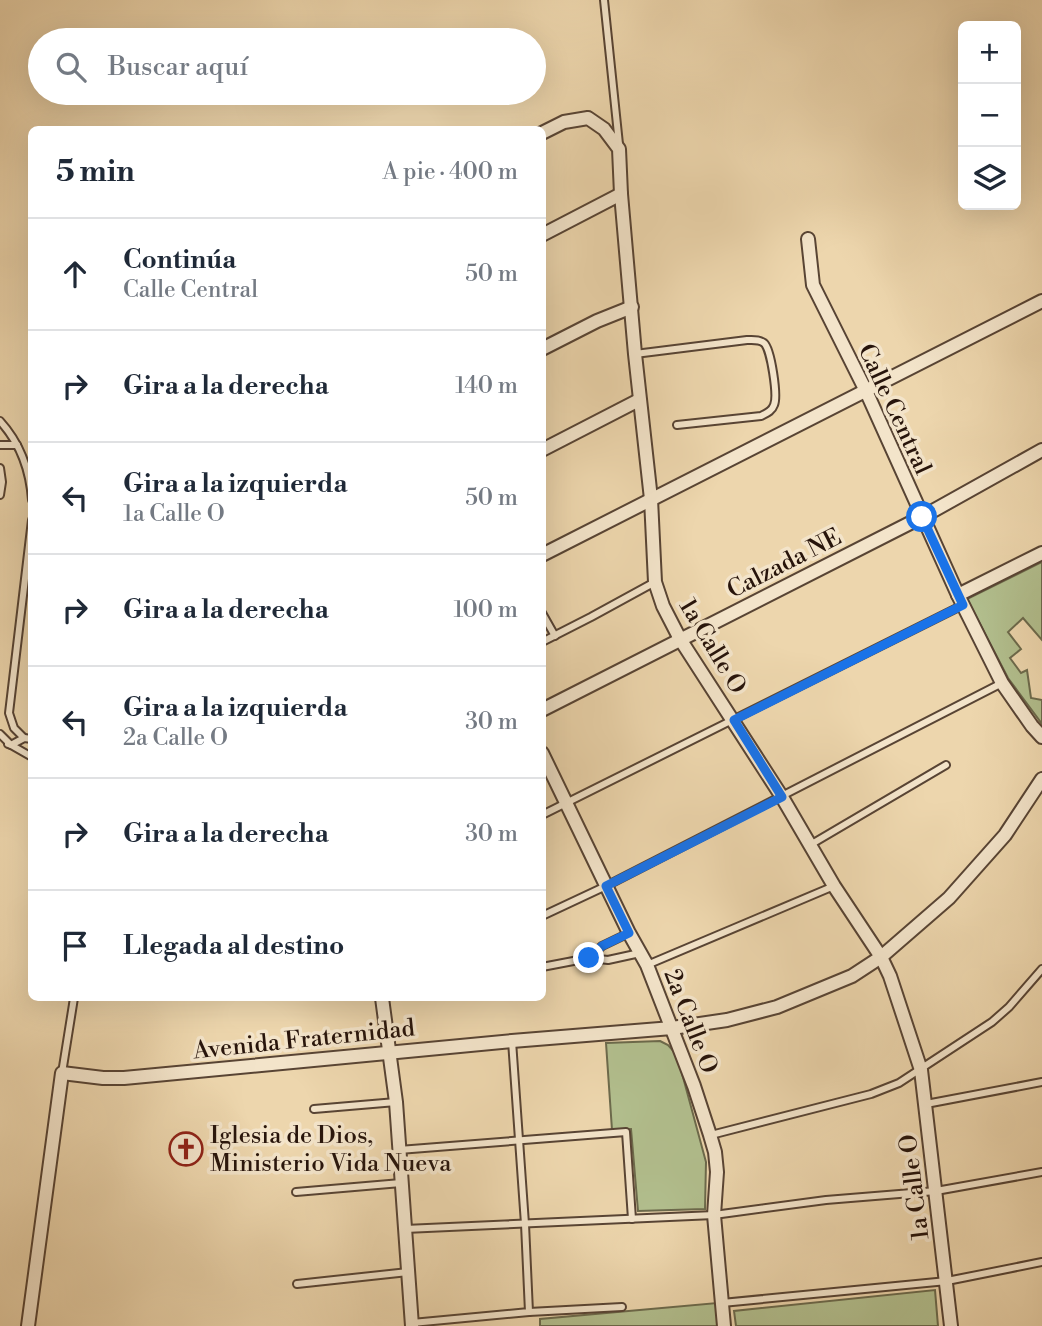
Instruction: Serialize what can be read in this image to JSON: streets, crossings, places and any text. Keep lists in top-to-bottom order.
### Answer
{
  "streets": {
    "street": [
      "Calle Central",
      "Calzada NE",
      "1a Calle O",
      "2a Calle O",
      "Avenida Fraternidad"
    ]
  },
  "crossings": [
    ["Calle Central", "Calzada NE"],
    ["Calzada NE", "1a Calle O"],
    ["1a Calle O", "Avenida Fraternidad"],
    ["2a Calle O", "Avenida Fraternidad"]
  ],
  "places": {
    "church": ["Iglesia de Dios, Ministerio Vida Nueva"]
  },
  "page": {
    "map_buttons": ["+", "−"],
    "search": "Buscar aquí",
    "heading": ["5 min", "A pie · 400 m"],
    "list": [
      ["Continúa", "Calle Central", "50 m"],
      ["Gira a la derecha", "140 m"],
      ["Gira a la izquierda", "1a Calle O", "50 m"],
      ["Gira a la derecha", "100 m"],
      ["Gira a la izquierda", "2a Calle O", "30 m"],
      ["Gira a la derecha", "30 m"],
      "Llegada al destino"
    ]
  }
}
